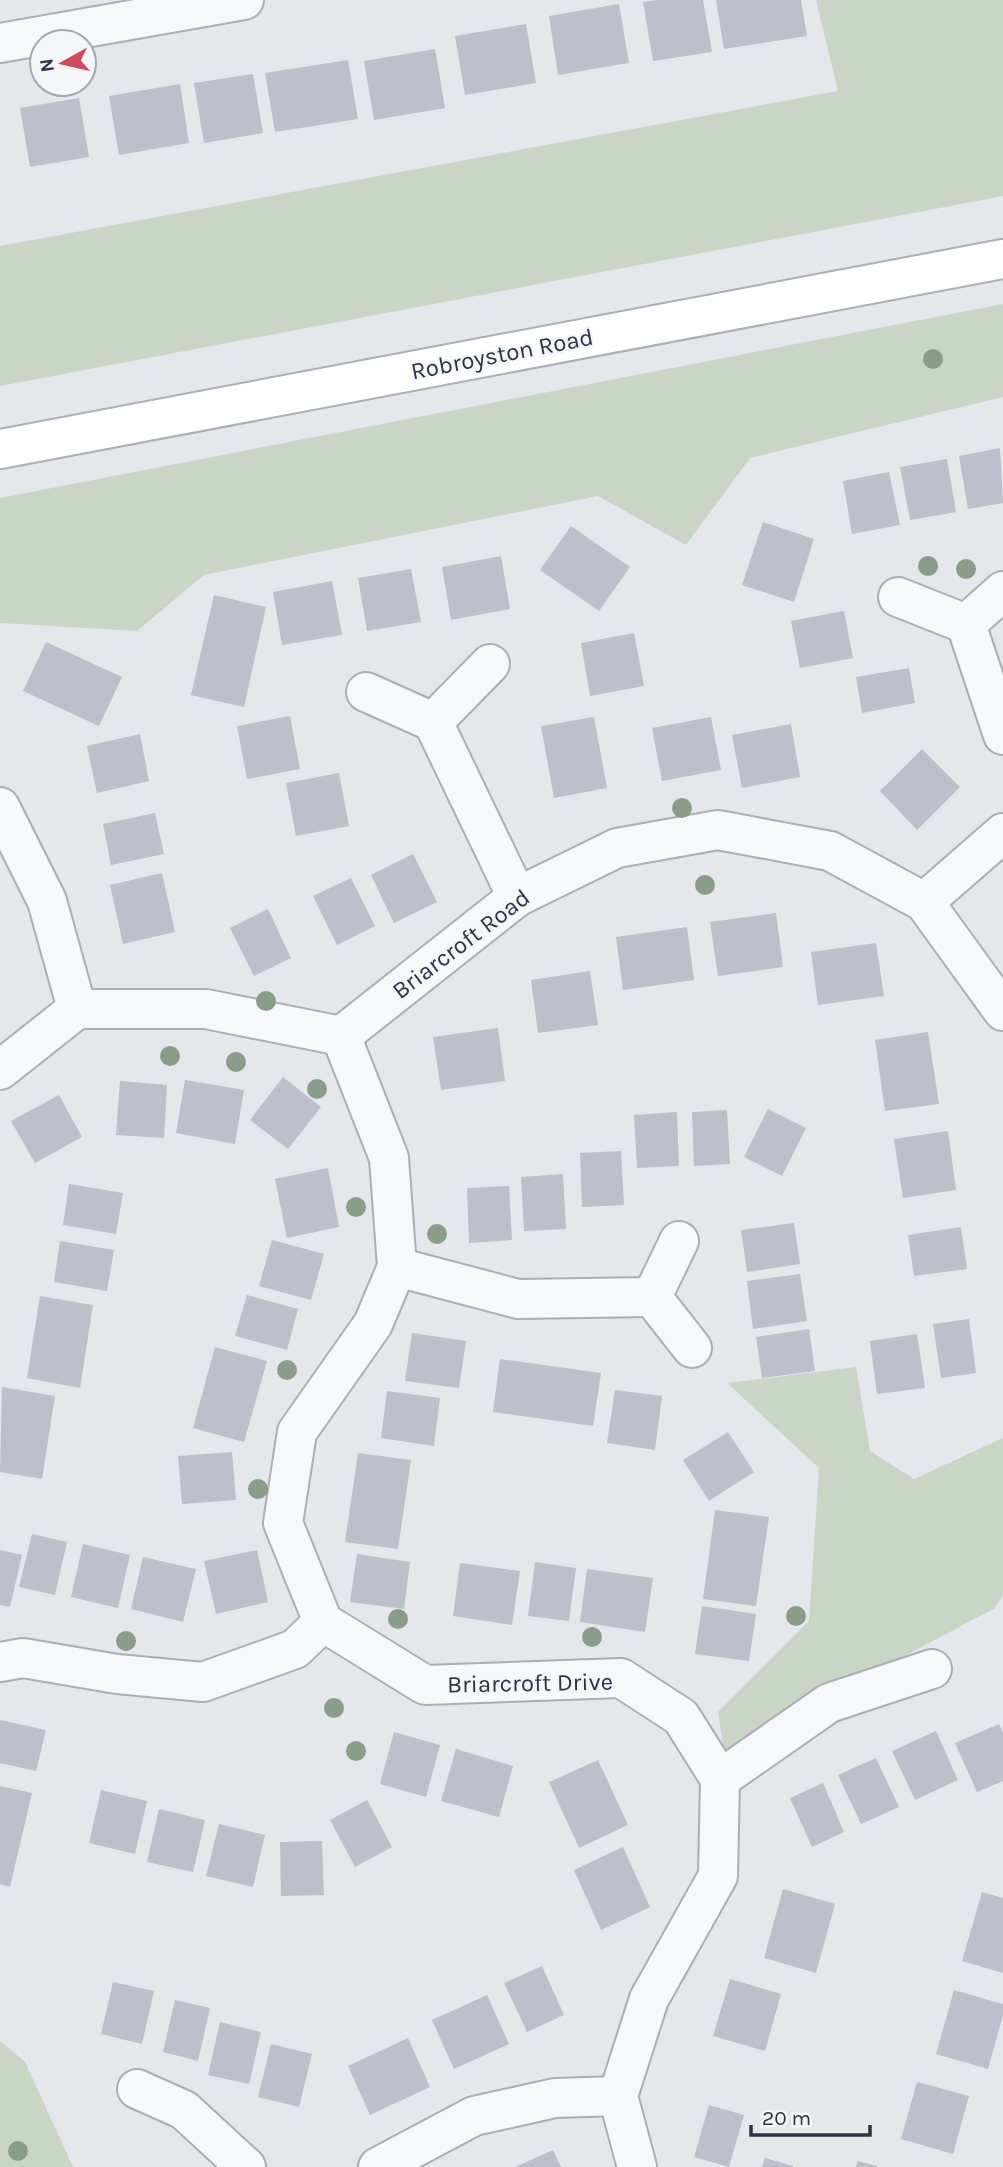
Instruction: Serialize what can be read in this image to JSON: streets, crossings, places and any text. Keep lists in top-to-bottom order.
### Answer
{
  "streets": {
    "main road": ["Robroyston Road"],
    "street": ["Briarcroft Road", "Briarcroft Drive"]
  },
  "scale_bar": "20 m",
  "north": "left"
}
